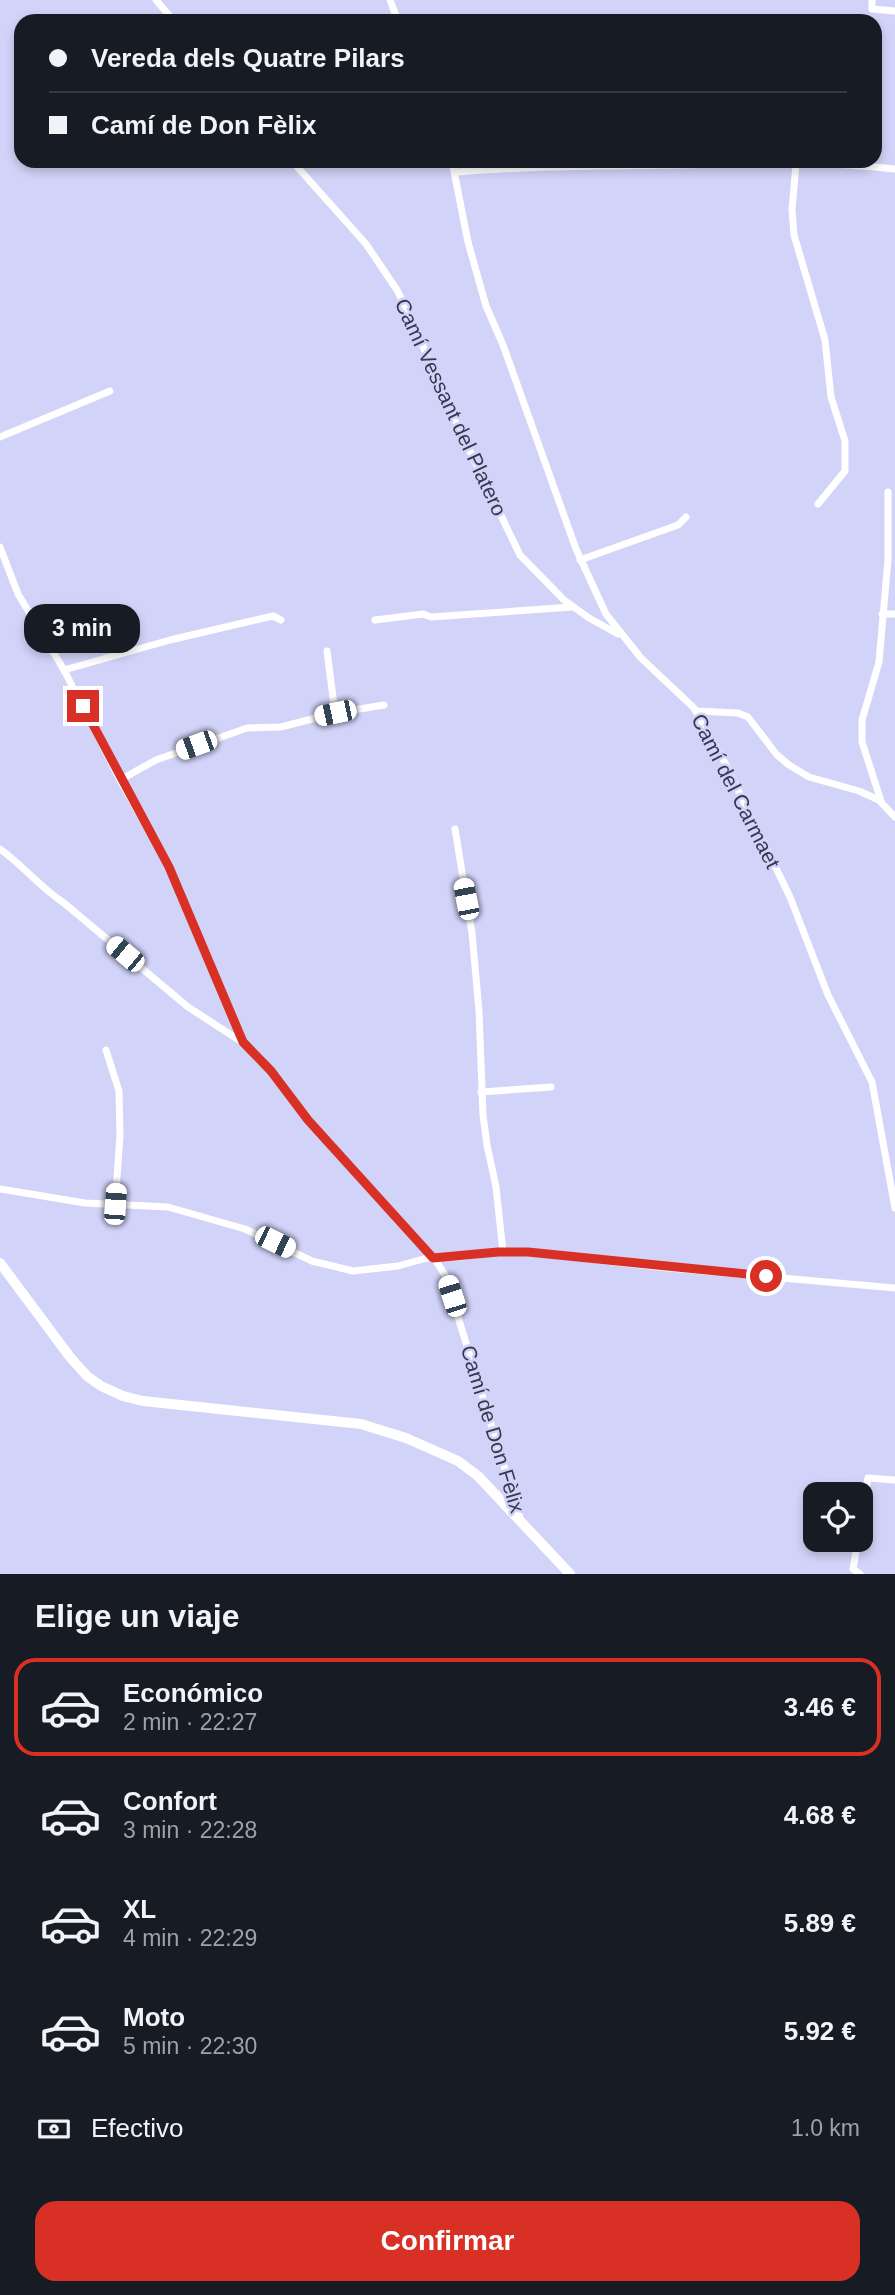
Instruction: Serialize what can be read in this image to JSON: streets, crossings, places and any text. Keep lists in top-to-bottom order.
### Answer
{
  "streets": {
    "street": ["Camí Vessant del Platero", "Camí del Carmaet", "Camí de Don Fèlix"]
  },
  "crossings": [
    ["Camí Vessant del Platero", "Camí del Carmaet"]
  ],
  "page": {
    "banner": ["Vereda dels Quatre Pilars", "Camí de Don Fèlix"],
    "bubble": "3 min",
    "heading": "Elige un viaje",
    "list": [
      {
        "name": "Económico",
        "note": "2 min · 22:27",
        "value": "3.46 €"
      },
      {
        "name": "Confort",
        "note": "3 min · 22:28",
        "value": "4.68 €"
      },
      {
        "name": "XL",
        "note": "4 min · 22:29",
        "value": "5.89 €"
      },
      {
        "name": "Moto",
        "note": "5 min · 22:30",
        "value": "5.92 €"
      }
    ],
    "pay": ["Efectivo", "1.0 km"],
    "buttons": "Confirmar"
  }
}
